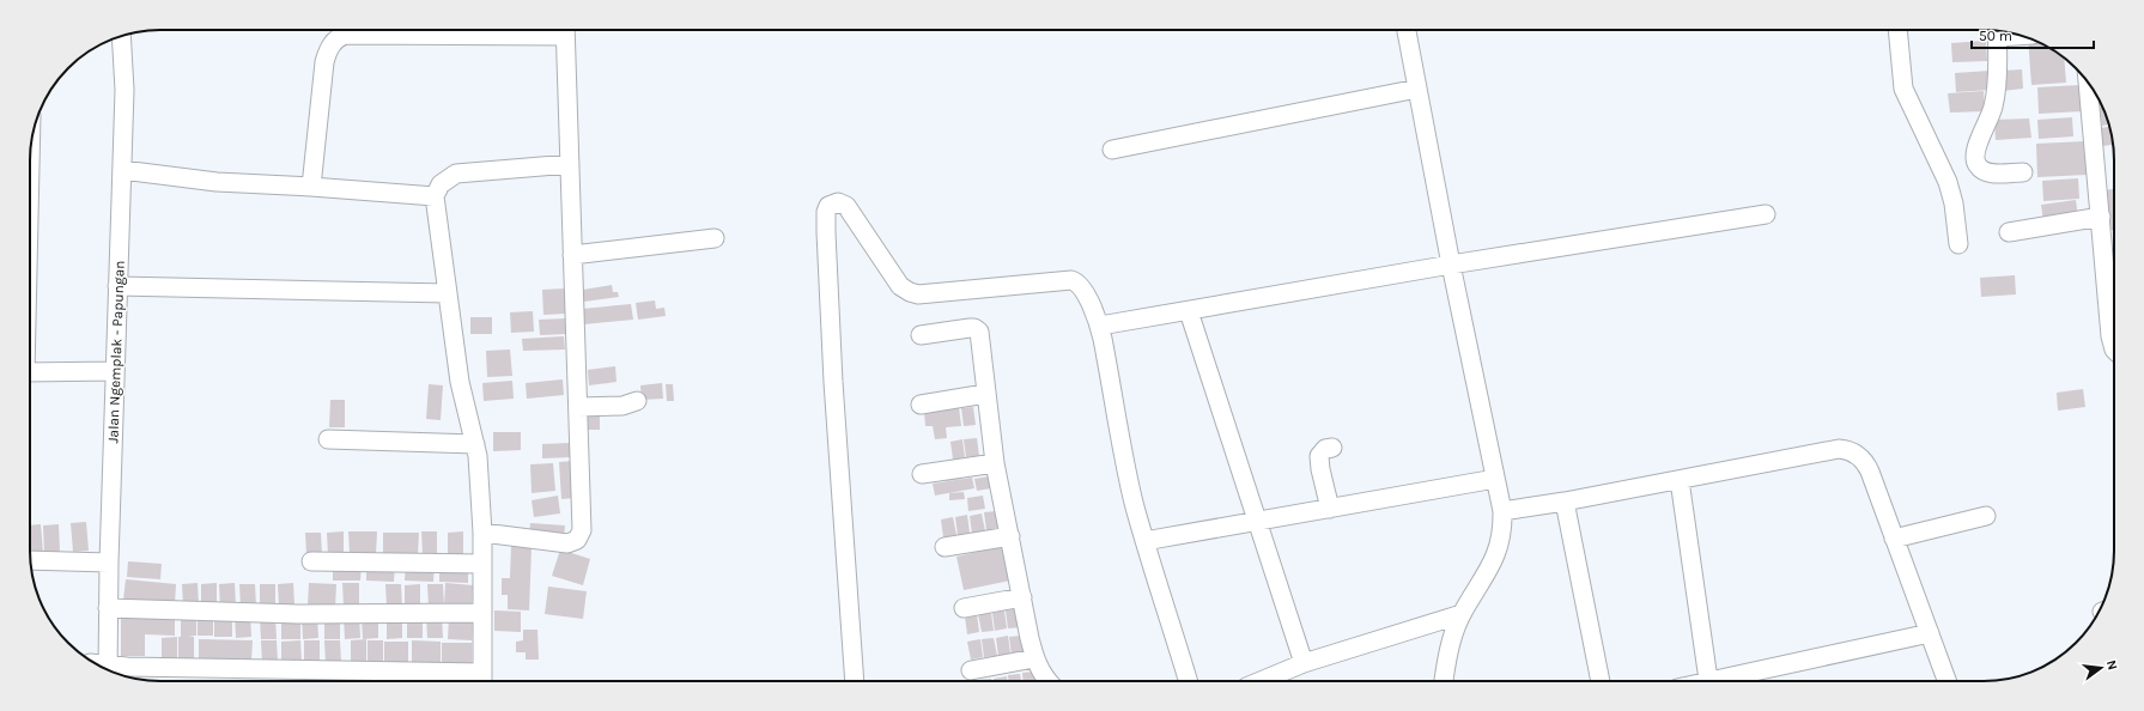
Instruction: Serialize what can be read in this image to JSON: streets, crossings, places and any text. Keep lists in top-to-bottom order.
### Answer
{
  "streets": {
    "street": ["Jalan Ngemplak - Papungan"]
  },
  "scale_bar": "50 m",
  "north": "right"
}
